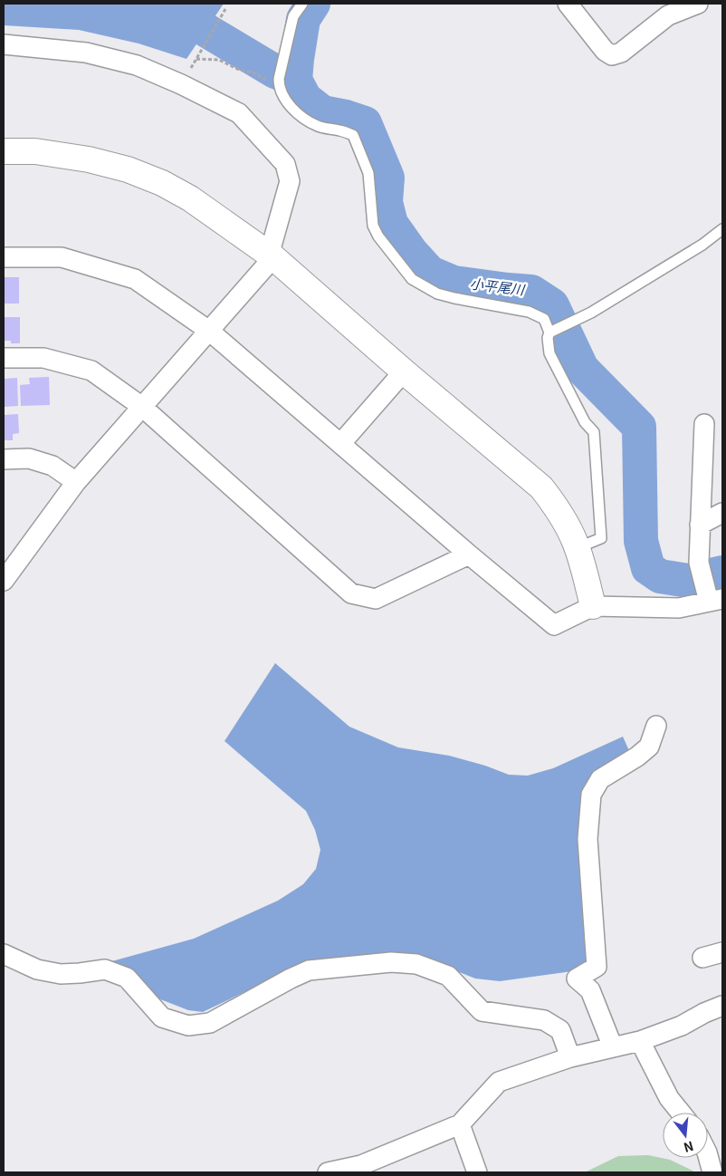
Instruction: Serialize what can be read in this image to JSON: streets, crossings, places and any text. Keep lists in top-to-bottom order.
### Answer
{
  "water": ["小平尾川"],
  "north": "bottom"
}
